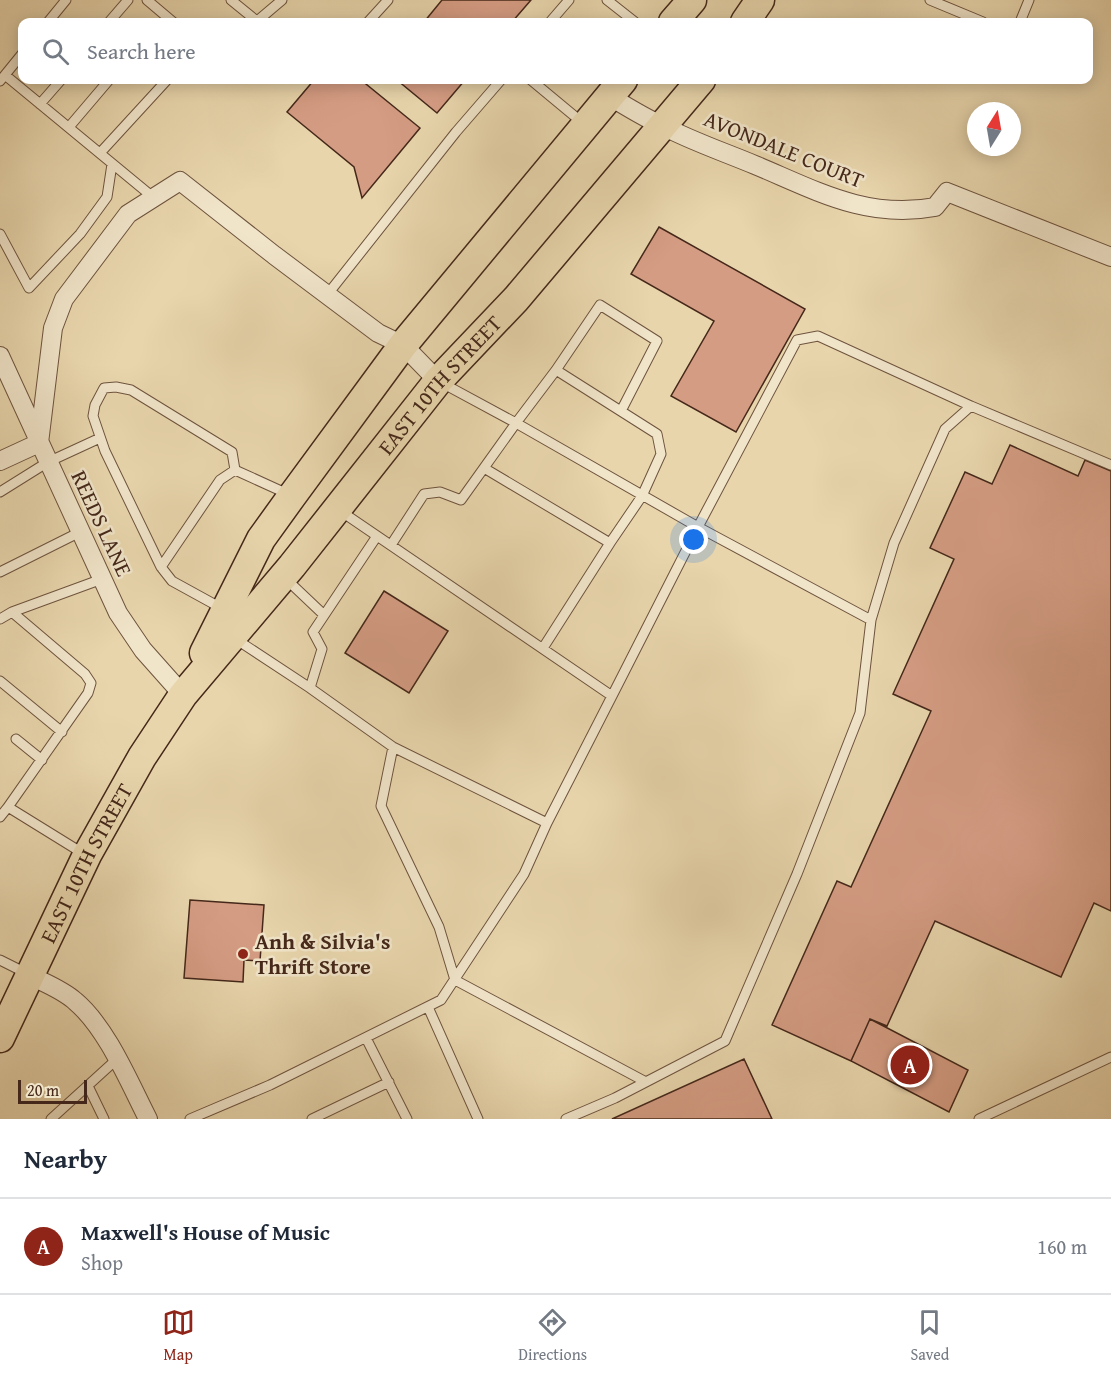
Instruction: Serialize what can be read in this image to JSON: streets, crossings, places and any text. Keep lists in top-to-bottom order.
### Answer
{
  "streets": {
    "main road": ["EAST 10TH STREET"],
    "street": ["AVONDALE COURT", "REEDS LANE"]
  },
  "crossings": [
    ["AVONDALE COURT", "EAST 10TH STREET"],
    ["EAST 10TH STREET", "REEDS LANE"]
  ],
  "places": ["Anh & Silvia's Thrift Store"],
  "scale_bar": "20 m",
  "north": "top",
  "page": {
    "search": "Search here",
    "pins": "A",
    "scale": "20 m",
    "heading": "Nearby",
    "list": [
      {
        "mark": "A",
        "name": "Maxwell's House of Music",
        "note": "Shop",
        "value": "160 m"
      }
    ],
    "nav": ["Map", "Directions", "Saved"]
  }
}
